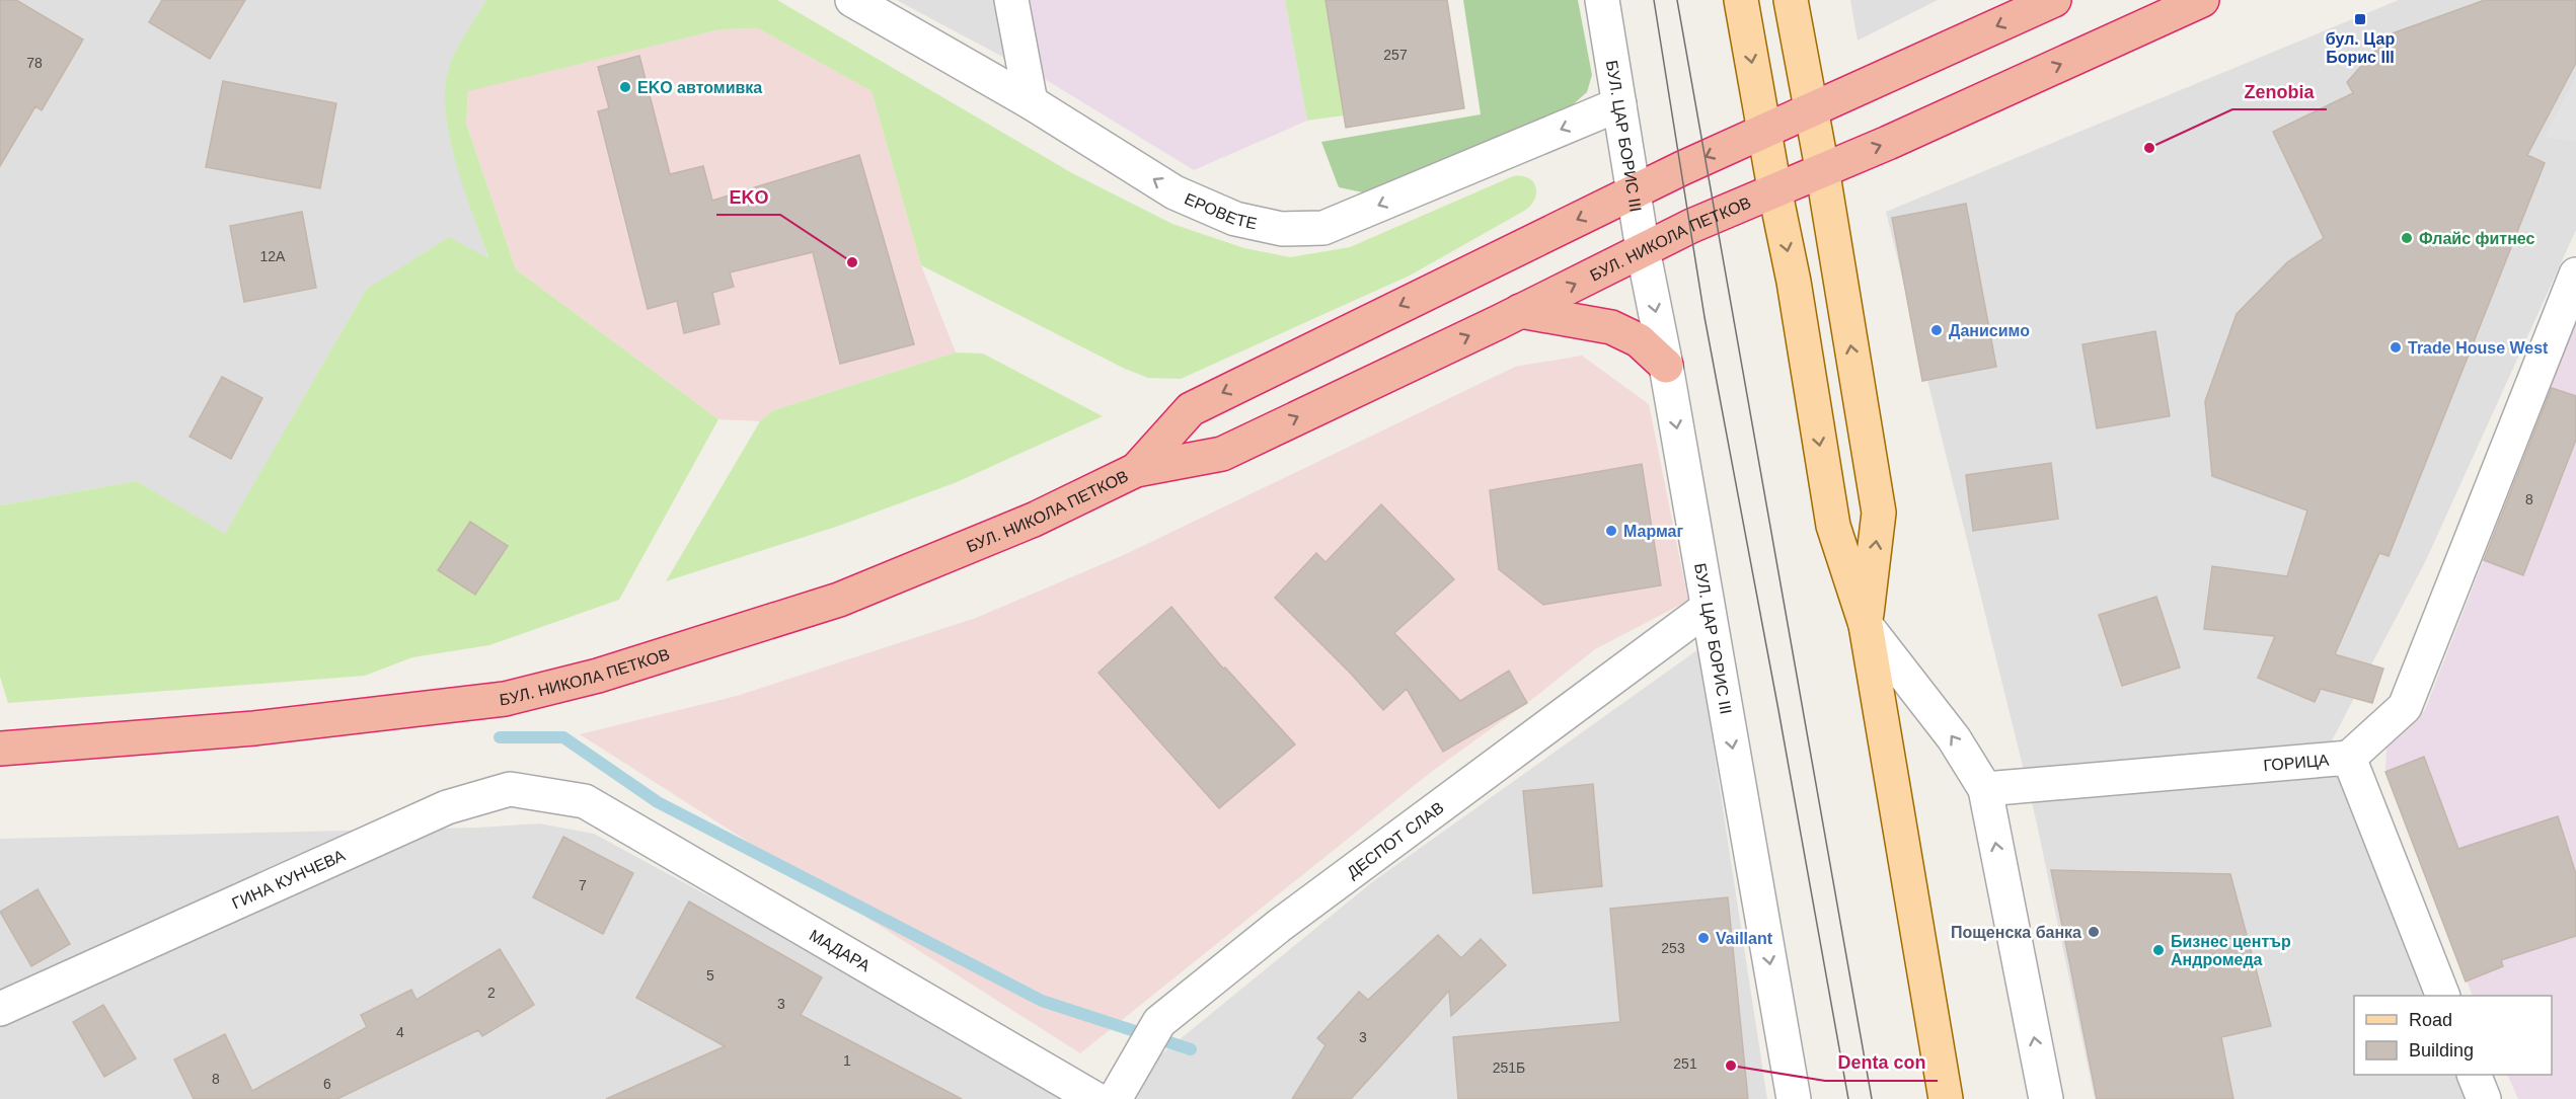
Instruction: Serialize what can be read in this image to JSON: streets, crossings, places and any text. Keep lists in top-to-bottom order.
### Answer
{
  "streets": {
    "highway": ["БУЛ. НИКОЛА ПЕТКОВ"],
    "street": [
      "БУЛ. ЦАР БОРИС III",
      "ЕРОВЕТЕ",
      "ГОРИЦА",
      "ДЕСПОТ СЛАВ",
      "ГИНА КУНЧЕВА",
      "МАДАРА"
    ]
  },
  "crossings": [
    ["БУЛ. ЦАР БОРИС III", "ЕРОВЕТЕ"],
    ["БУЛ. ЦАР БОРИС III", "БУЛ. НИКОЛА ПЕТКОВ"],
    ["БУЛ. ЦАР БОРИС III", "ДЕСПОТ СЛАВ"],
    ["ГИНА КУНЧЕВА", "МАДАРА"]
  ],
  "one_way": ["ЕРОВЕТЕ"],
  "places": {
    "transit": ["бул. Цар Борис ІІІ"],
    "other": [
      "EKO автомивка",
      "Zenobia",
      "Флайс фитнес",
      "EKO",
      "Данисимо",
      "Trade House West",
      "Мармаг",
      "Пощенска банка",
      "Vaillant",
      "Бизнес център Андромеда",
      "Denta con"
    ]
  },
  "house_numbers": [
    "257",
    "78",
    "12А",
    "8",
    "7",
    "253",
    "5",
    "2",
    "3",
    "4",
    "3",
    "1",
    "251",
    "251Б",
    "8",
    "6"
  ],
  "legend": ["Road", "Building"]
}
